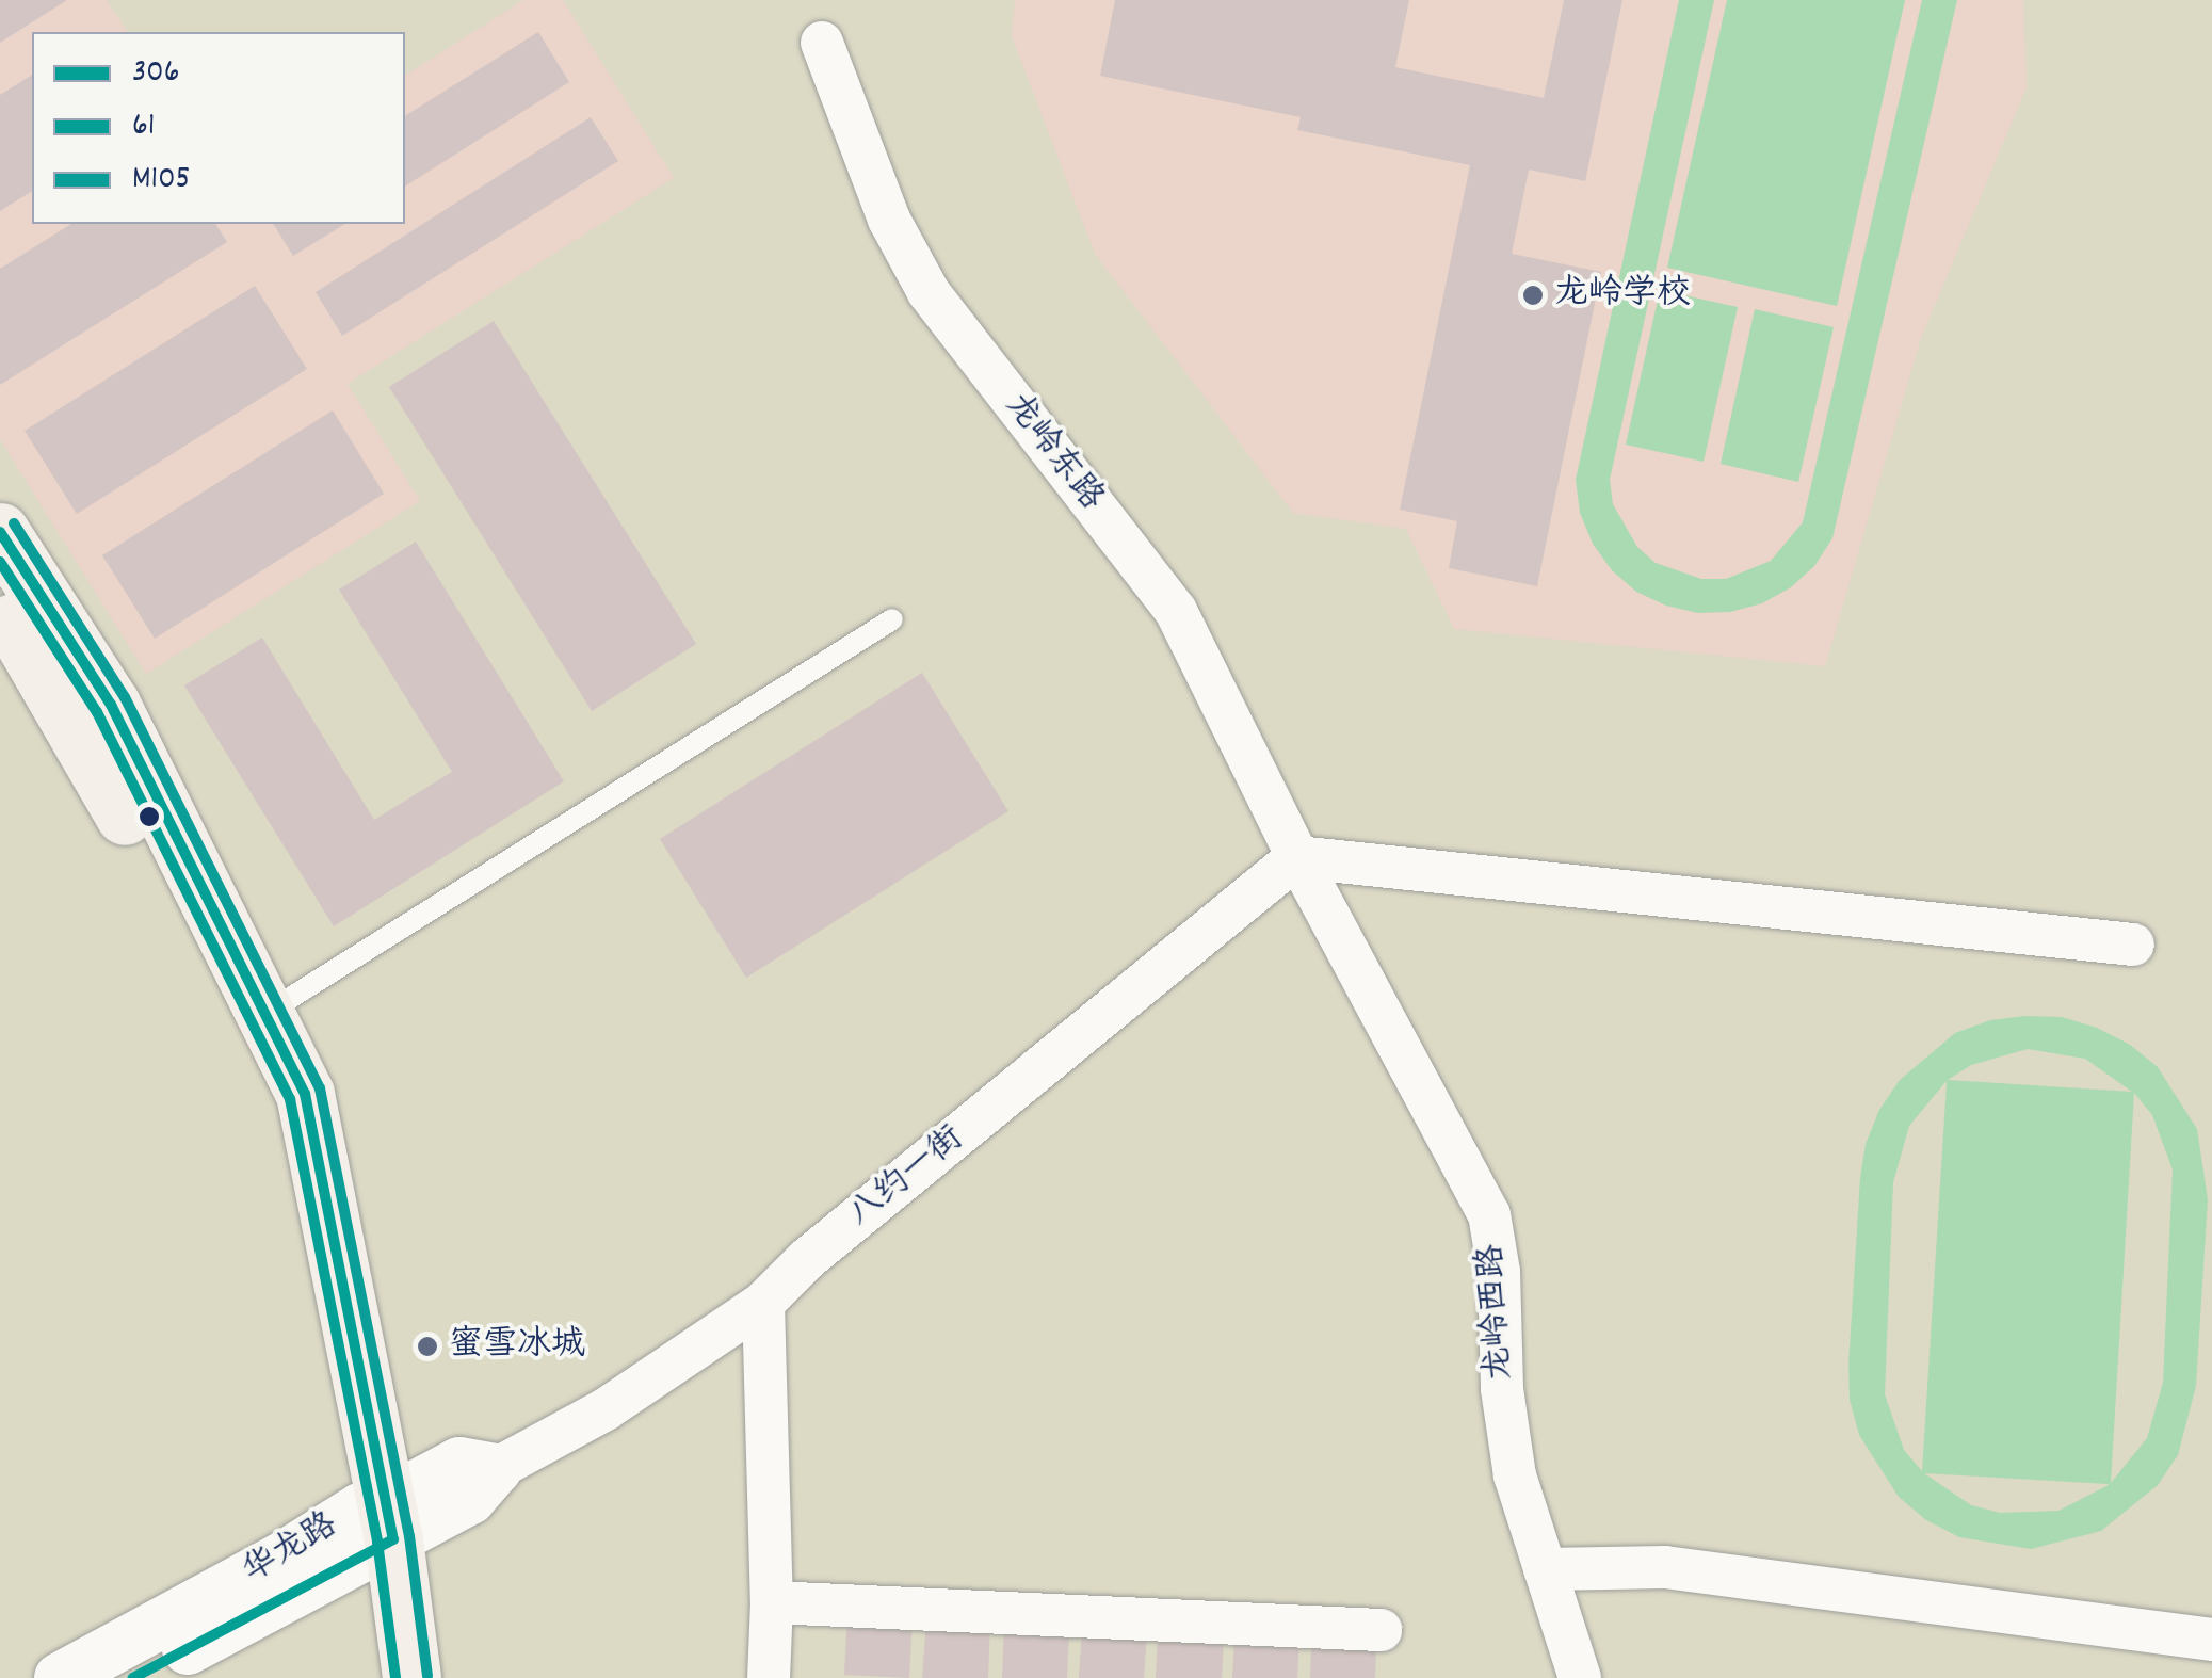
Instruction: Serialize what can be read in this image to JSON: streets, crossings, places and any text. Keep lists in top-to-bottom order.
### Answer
{
  "streets": {
    "street": [
      "龙岭东路",
      "八约一街",
      "龙岭西路",
      "华龙路"
    ]
  },
  "crossings": [
    ["龙岭东路", "八约一街"],
    ["龙岭东路", "龙岭西路"],
    ["八约一街", "龙岭西路"],
    ["八约一街", "华龙路"]
  ],
  "places": ["龙岭学校", "蜜雪冰城"],
  "lines": ["transit line M105", "transit line 306", "transit line 61"],
  "legend": ["306", "61", "M105"]
}
